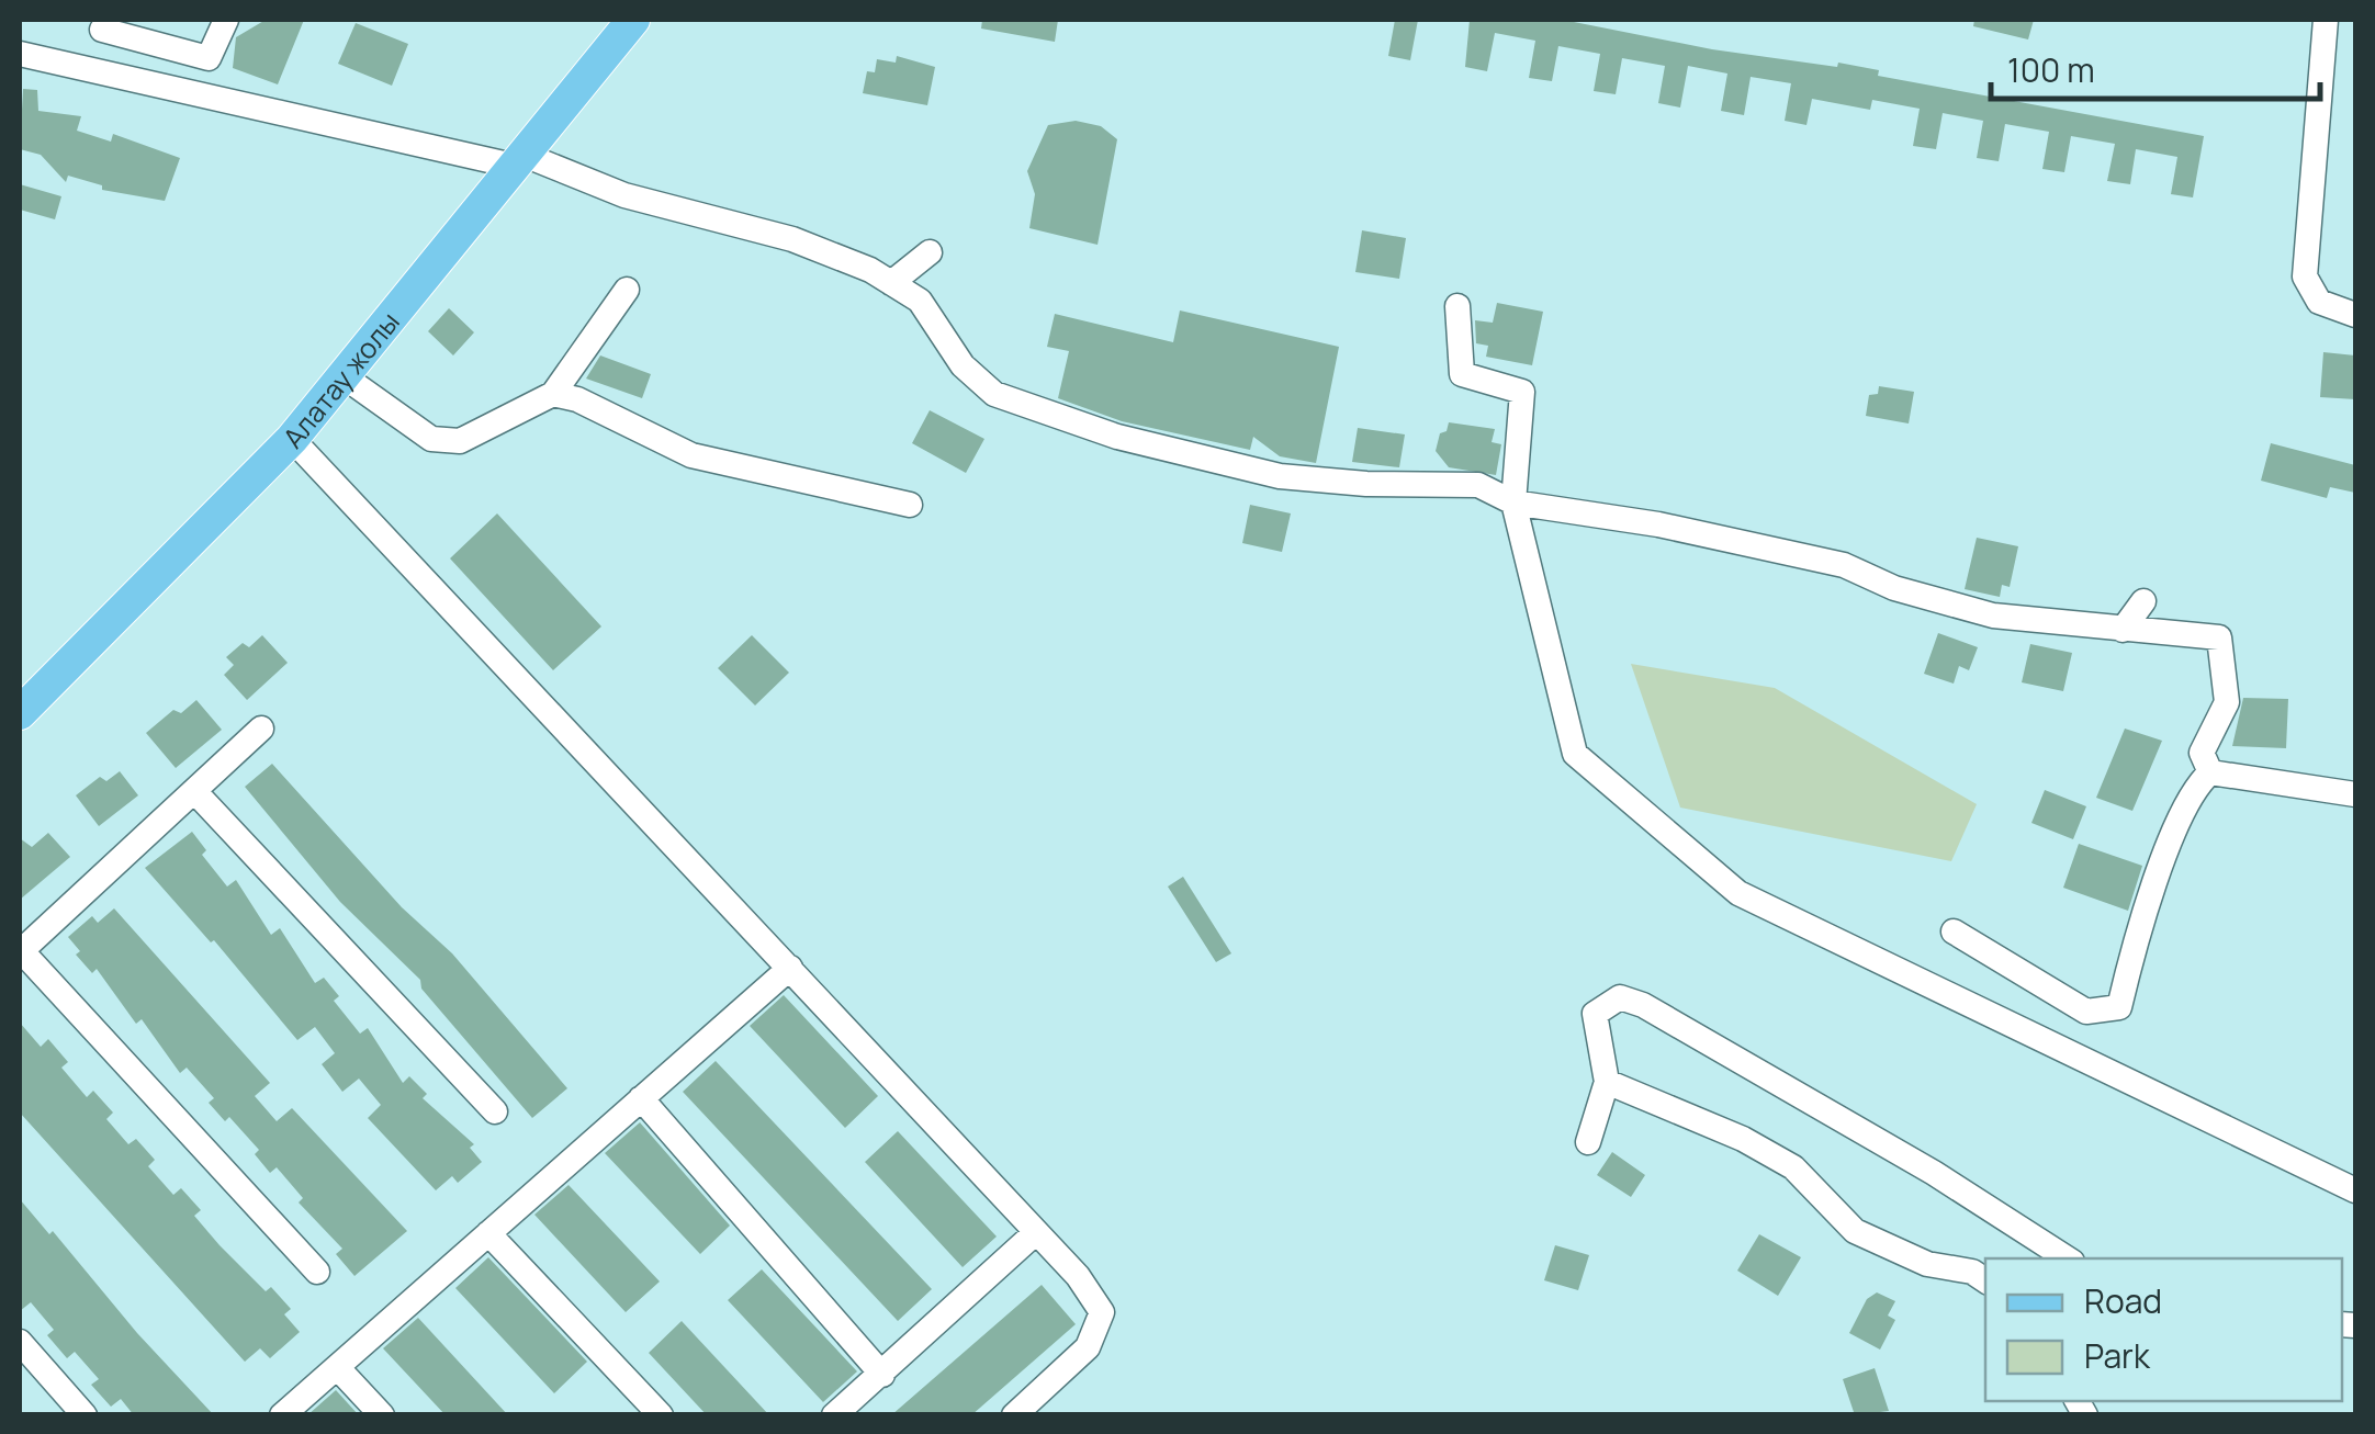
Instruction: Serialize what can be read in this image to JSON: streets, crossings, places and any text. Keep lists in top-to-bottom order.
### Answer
{
  "streets": {
    "main road": ["Алатау жолы"]
  },
  "legend": ["Road", "Park"],
  "scale_bar": "100 m"
}
